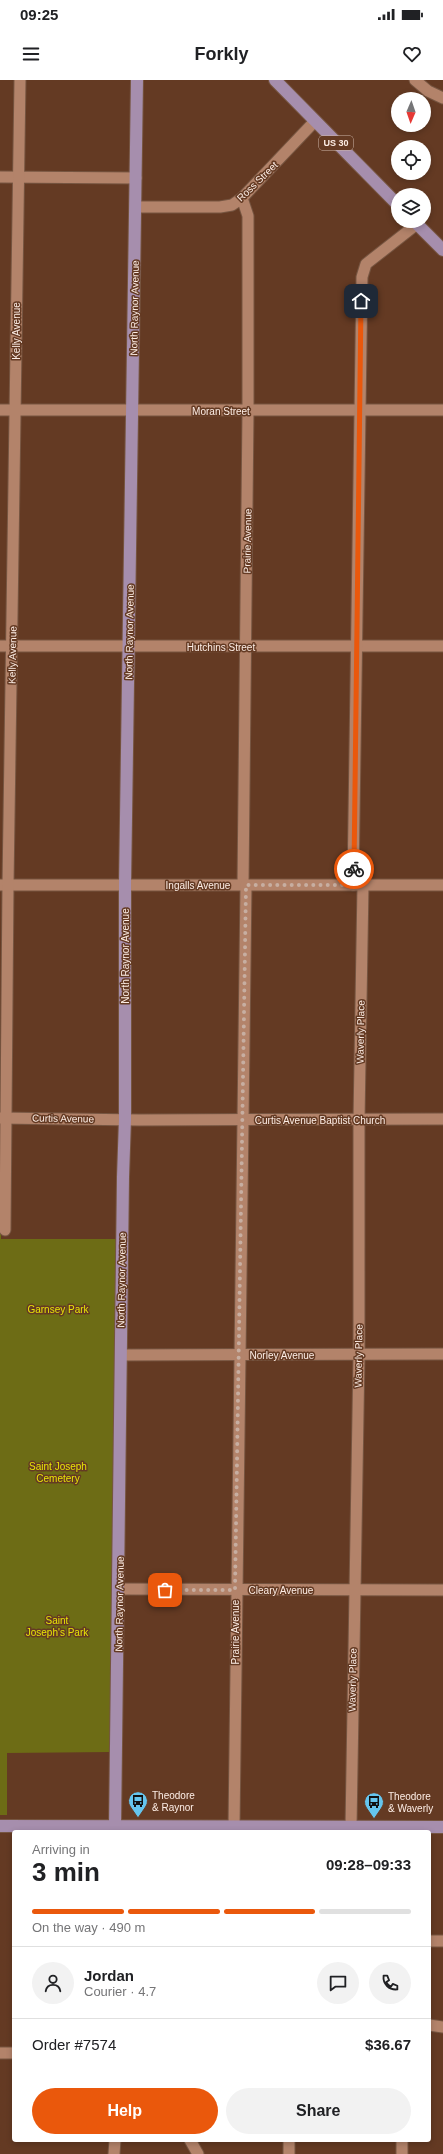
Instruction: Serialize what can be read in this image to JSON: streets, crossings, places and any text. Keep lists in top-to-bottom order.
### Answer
{
  "streets": {
    "main road": ["US 30", "North Raynor Avenue"],
    "street": [
      "Ross Street",
      "Kelly Avenue",
      "Moran Street",
      "Prairie Avenue",
      "Hutchins Street",
      "Ingalls Avenue",
      "Waverly Place",
      "Curtis Avenue",
      "Curtis Avenue Baptist Church",
      "Norley Avenue",
      "Cleary Avenue"
    ]
  },
  "crossings": [
    ["US 30", "Ross Street"],
    ["Ross Street", "North Raynor Avenue"],
    ["Ross Street", "Prairie Avenue"],
    ["North Raynor Avenue", "Moran Street"],
    ["North Raynor Avenue", "Hutchins Street"],
    ["North Raynor Avenue", "Ingalls Avenue"],
    ["North Raynor Avenue", "Curtis Avenue"],
    ["North Raynor Avenue", "Curtis Avenue Baptist Church"],
    ["North Raynor Avenue", "Norley Avenue"],
    ["North Raynor Avenue", "Cleary Avenue"],
    ["Kelly Avenue", "Moran Street"],
    ["Kelly Avenue", "Hutchins Street"],
    ["Kelly Avenue", "Ingalls Avenue"],
    ["Kelly Avenue", "Curtis Avenue"],
    ["Moran Street", "Prairie Avenue"],
    ["Moran Street", "Waverly Place"],
    ["Prairie Avenue", "Hutchins Street"],
    ["Prairie Avenue", "Ingalls Avenue"],
    ["Prairie Avenue", "Curtis Avenue Baptist Church"],
    ["Prairie Avenue", "Norley Avenue"],
    ["Prairie Avenue", "Cleary Avenue"],
    ["Hutchins Street", "Waverly Place"],
    ["Ingalls Avenue", "Waverly Place"],
    ["Waverly Place", "Curtis Avenue Baptist Church"],
    ["Waverly Place", "Norley Avenue"],
    ["Waverly Place", "Cleary Avenue"],
    ["Curtis Avenue", "Curtis Avenue Baptist Church"]
  ],
  "parks": ["Garnsey Park", "Saint Joseph Cemetery", "Saint Joseph's Park"],
  "places": {
    "bus stop": ["Theodore & Raynor", "Theodore & Waverly"]
  },
  "north": "bottom",
  "page": {
    "status": "09:25",
    "header": "Forkly",
    "heading": ["3 min", "Arriving in", "09:28–09:33"],
    "panel": [
      "Jordan",
      "Courier · 4.7",
      "Order #7574",
      "$36.67"
    ],
    "bar": "On the way · 490 m",
    "buttons": ["Help", "Share"]
  }
}
